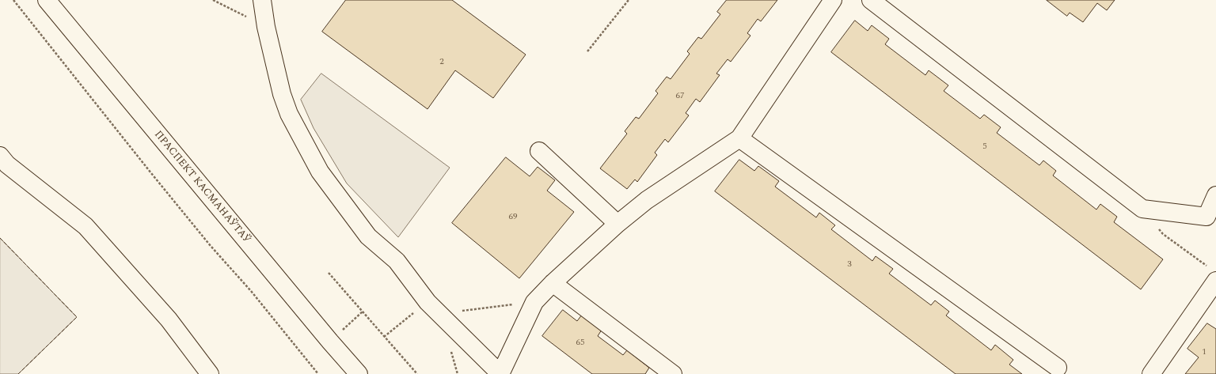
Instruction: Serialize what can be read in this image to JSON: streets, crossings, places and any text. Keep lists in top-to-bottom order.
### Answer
{
  "streets": {
    "street": ["ПРАСПЕКТ КАСМАНАЎТАЎ"]
  },
  "house_numbers": [
    "2",
    "67",
    "5",
    "69",
    "3",
    "65",
    "1"
  ]
}
